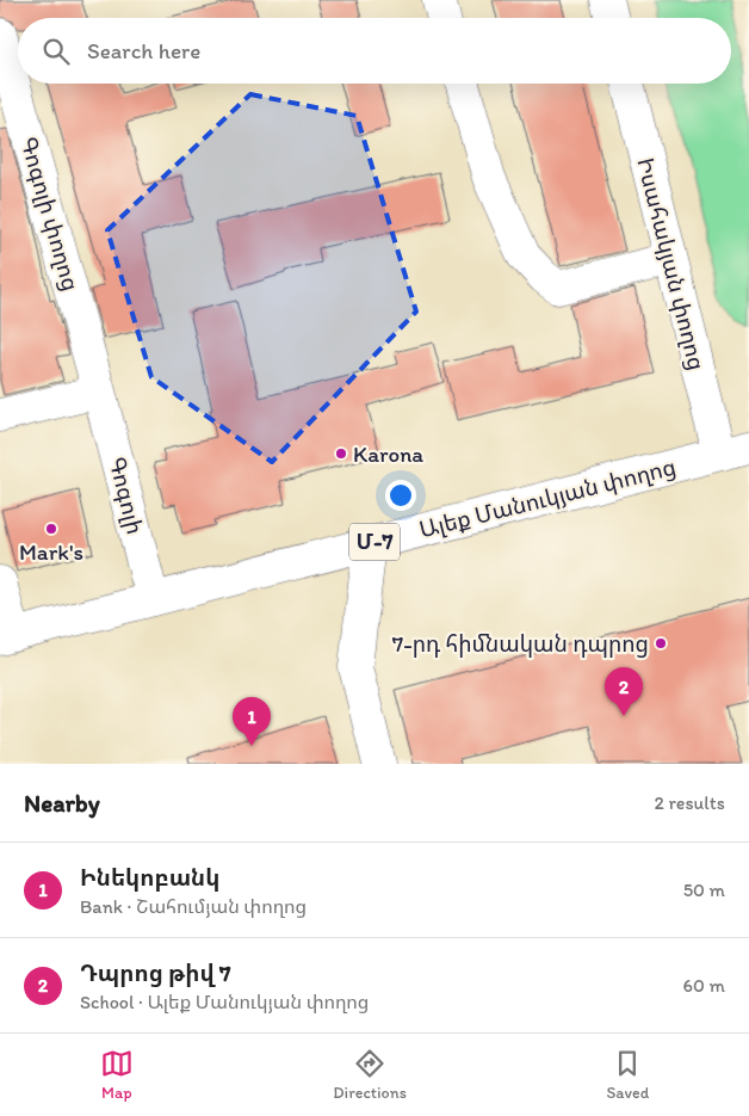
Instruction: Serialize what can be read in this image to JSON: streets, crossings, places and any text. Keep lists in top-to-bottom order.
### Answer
{
  "streets": {
    "street": [
      "Գոգոլի փողոց",
      "Իսահակյան փողոց",
      "Գոգոլի",
      "Ալեք Մանուկյան փողոց",
      "Մ-7"
    ]
  },
  "crossings": [
    ["Գոգոլի փողոց", "Գոգոլի"],
    ["Իսահակյան փողոց", "Ալեք Մանուկյան փողոց"],
    ["Գոգոլի", "Ալեք Մանուկյան փողոց"]
  ],
  "places": ["Karona", "Mark's", "7-րդ հիմնական դպրոց"],
  "page": {
    "search": "Search here",
    "pins": ["2", "1"],
    "heading": ["Nearby", "2 results"],
    "list": [
      {
        "mark": "1",
        "name": "Ինեկոբանկ",
        "note": "Bank · Շահումյան փողոց",
        "value": "50 m"
      },
      {
        "mark": "2",
        "name": "Դպրոց թիվ 7",
        "note": "School · Ալեք Մանուկյան փողոց",
        "value": "60 m"
      }
    ],
    "nav": ["Map", "Directions", "Saved"]
  }
}
